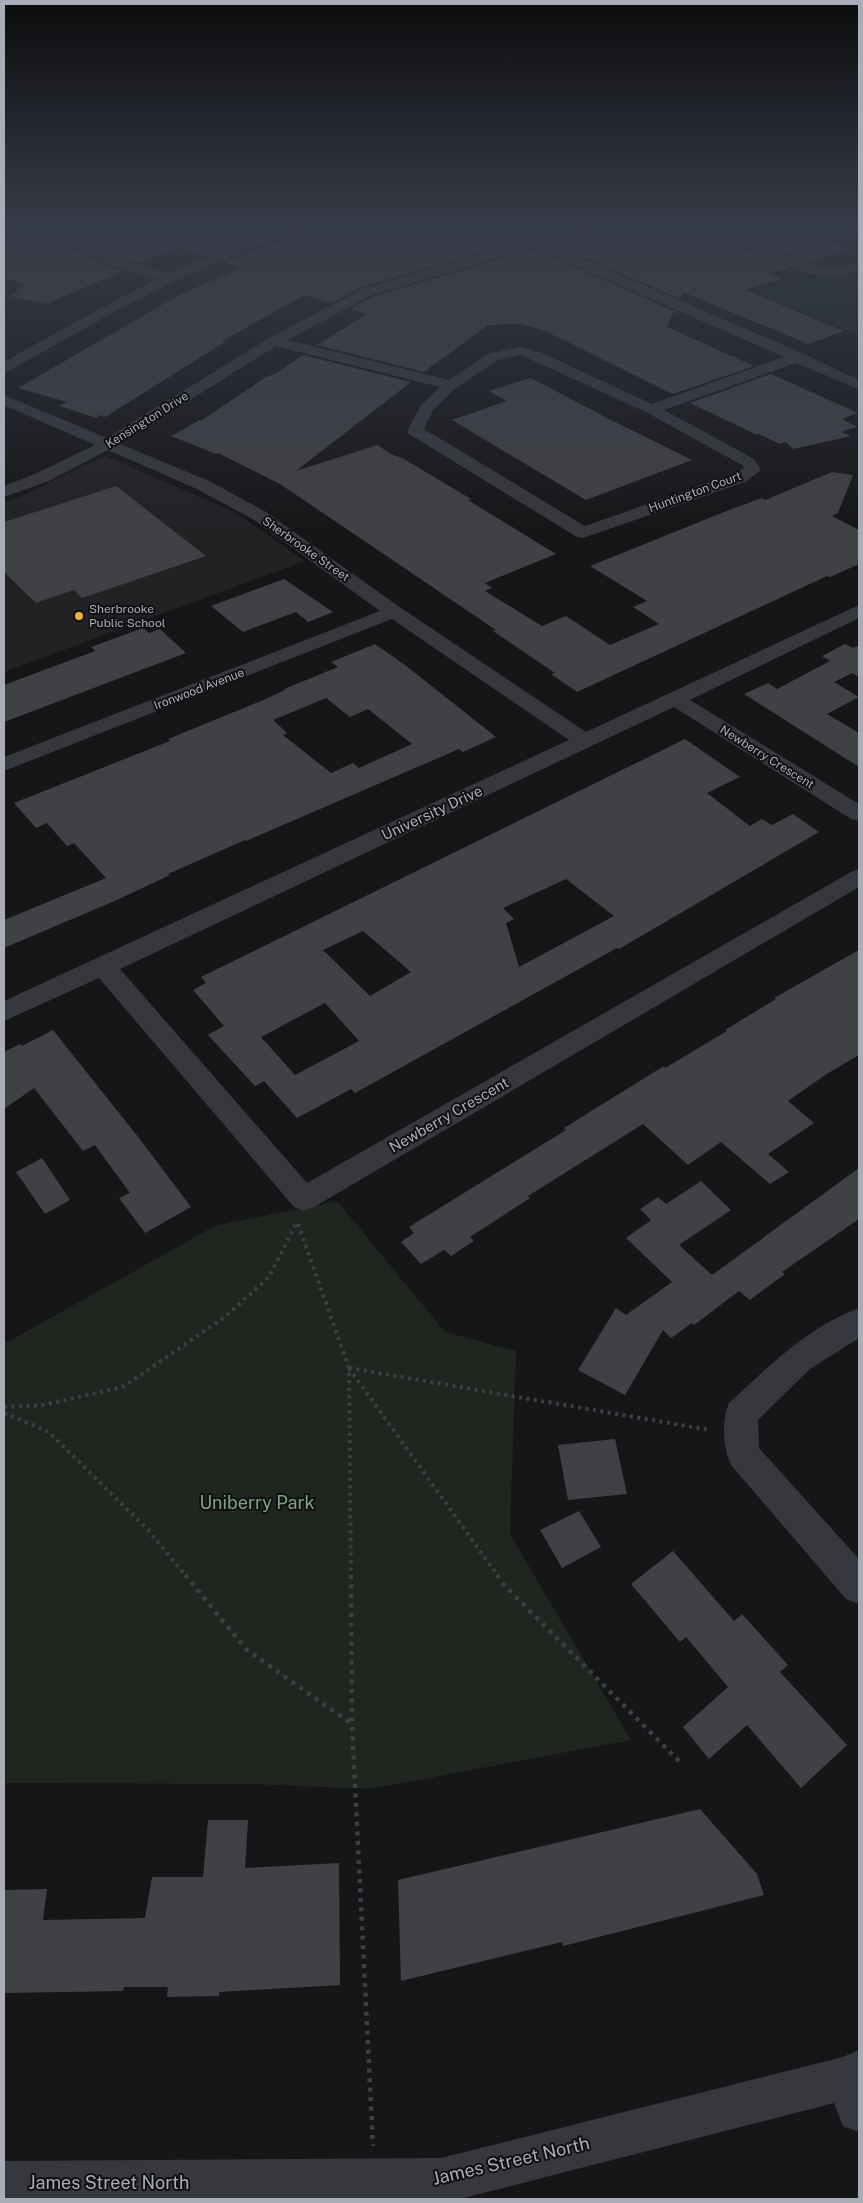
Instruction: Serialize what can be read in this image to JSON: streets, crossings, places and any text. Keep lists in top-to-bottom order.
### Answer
{
  "streets": {
    "street": [
      "Kensington Drive",
      "Huntington Court",
      "Sherbrooke Street",
      "Ironwood Avenue",
      "Newberry Crescent",
      "University Drive",
      "James Street North"
    ]
  },
  "crossings": [
    ["Kensington Drive", "Sherbrooke Street"],
    ["Sherbrooke Street", "Ironwood Avenue"],
    ["Sherbrooke Street", "University Drive"],
    ["Newberry Crescent", "University Drive"]
  ],
  "parks": ["Uniberry Park"],
  "places": ["Sherbrooke Public School"]
}
